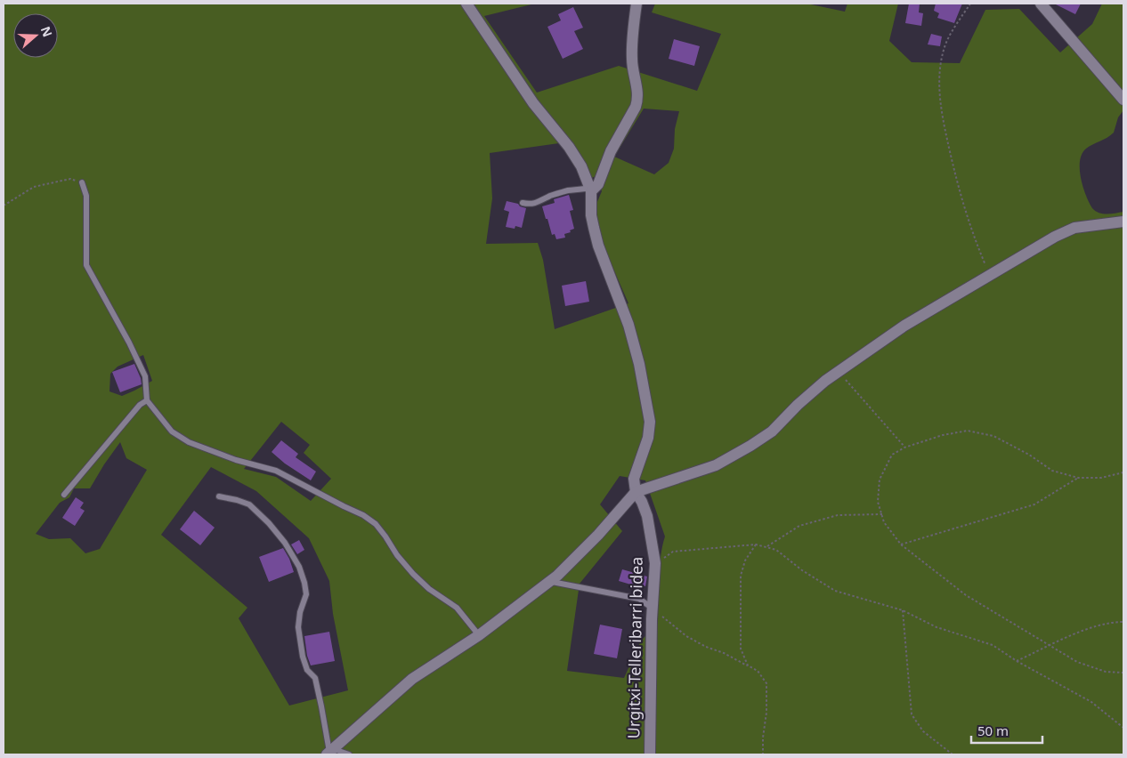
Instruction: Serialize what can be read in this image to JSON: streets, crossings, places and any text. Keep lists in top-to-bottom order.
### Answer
{
  "streets": {
    "street": ["Urgitxi-Telleribarri bidea"]
  },
  "scale_bar": "50 m",
  "north": "right"
}
